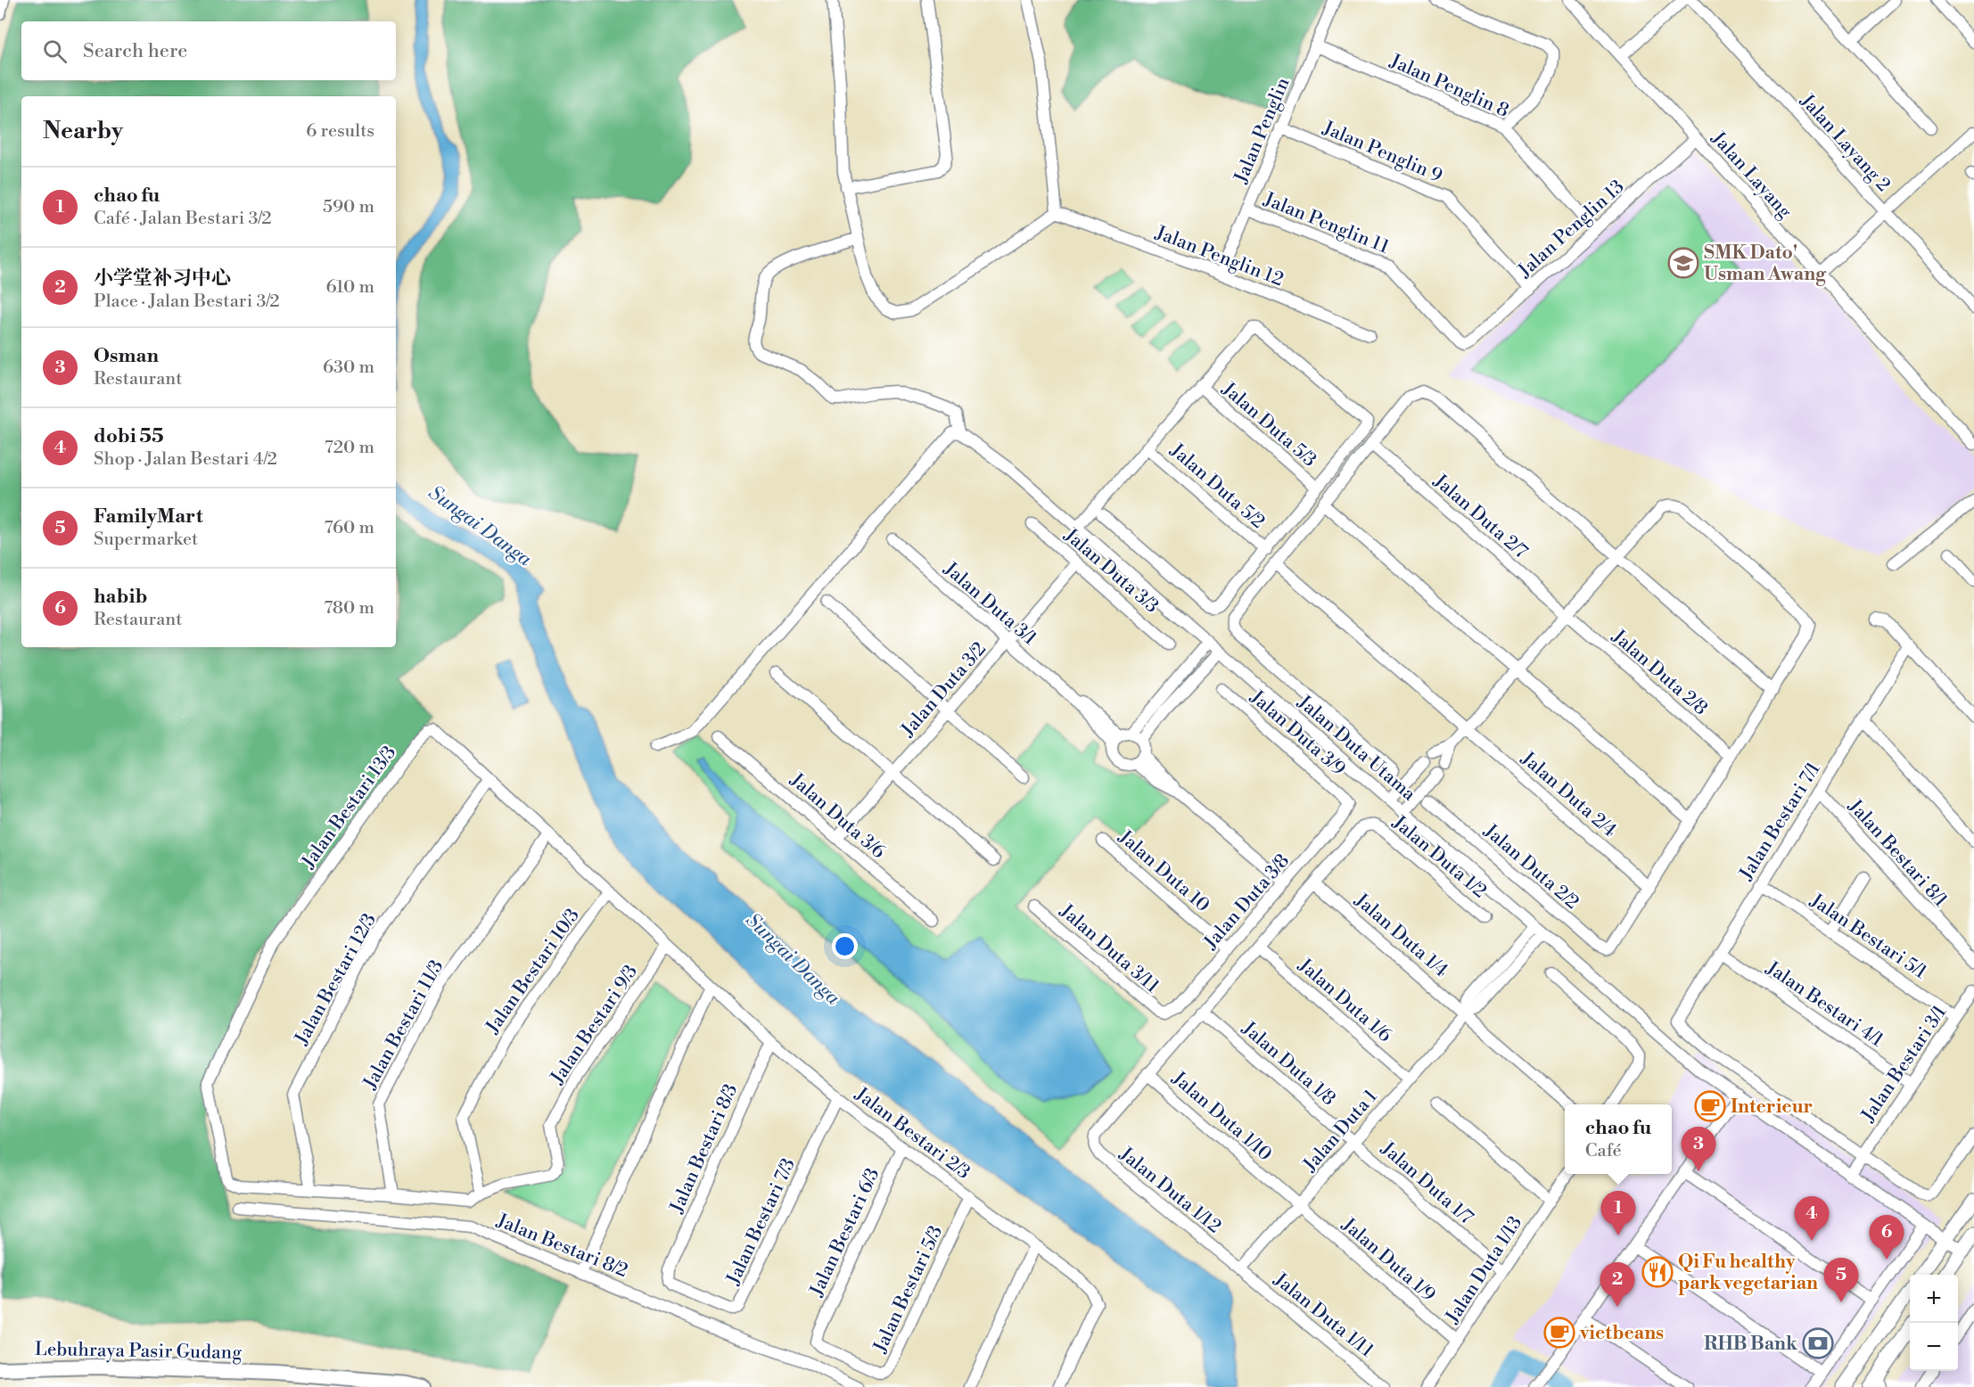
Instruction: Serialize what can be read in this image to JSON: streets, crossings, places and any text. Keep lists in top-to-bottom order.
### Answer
{
  "streets": {
    "highway": ["Lebuhraya Pasir Gudang"],
    "street": [
      "Jalan Penglin 8",
      "Jalan Penglin",
      "Jalan Layang 2",
      "Jalan Penglin 9",
      "Jalan Layang",
      "Jalan Penglin 11",
      "Jalan Penglin 13",
      "Jalan Penglin 12",
      "Jalan Duta 5/3",
      "Jalan Duta 5/2",
      "Jalan Duta 2/7",
      "Jalan Duta 3/3",
      "Jalan Duta 3/1",
      "Jalan Duta 2/8",
      "Jalan Duta 3/2",
      "Jalan Duta 3/9",
      "Jalan Duta Utama",
      "Jalan Duta 2/4",
      "Jalan Bestari 13/3",
      "Jalan Duta 3/6",
      "Jalan Bestari 7/1",
      "Jalan Bestari 8/1",
      "Jalan Duta 1/2",
      "Jalan Duta 2/2",
      "Jalan Duta 10",
      "Jalan Duta 3/8",
      "Jalan Duta 1/4",
      "Jalan Bestari 5/1",
      "Jalan Duta 3/11",
      "Jalan Bestari 10/3",
      "Jalan Bestari 12/3",
      "Jalan Duta 1/6",
      "Jalan Bestari 4/1",
      "Jalan Bestari 11/3",
      "Jalan Bestari 9/3",
      "Jalan Duta 1/8",
      "Jalan Bestari 3/1",
      "Jalan Duta 1/10",
      "Jalan Duta 1",
      "Jalan Bestari 2/3",
      "Jalan Bestari 8/3",
      "Jalan Duta 1/7",
      "Jalan Duta 1/12",
      "Jalan Bestari 7/3",
      "Jalan Bestari 6/3",
      "Jalan Bestari 8/2",
      "Jalan Duta 1/9",
      "Jalan Duta 1/13",
      "Jalan Bestari 5/3",
      "Jalan Duta 1/11"
    ]
  },
  "crossings": [
    ["Jalan Penglin 8", "Jalan Penglin"],
    ["Jalan Penglin 8", "Jalan Penglin 13"],
    ["Jalan Penglin", "Jalan Penglin 9"],
    ["Jalan Penglin", "Jalan Penglin 11"],
    ["Jalan Penglin", "Jalan Penglin 12"],
    ["Jalan Penglin 9", "Jalan Penglin 13"],
    ["Jalan Layang", "Jalan Penglin 13"],
    ["Jalan Penglin 11", "Jalan Penglin 13"],
    ["Jalan Duta 2/7", "Jalan Duta 2/8"],
    ["Jalan Duta 3/3", "Jalan Duta 3/2"],
    ["Jalan Duta 3/1", "Jalan Duta 3/2"],
    ["Jalan Duta 3/2", "Jalan Duta 3/6"],
    ["Jalan Duta 3/9", "Jalan Duta 3/8"],
    ["Jalan Duta Utama", "Jalan Bestari 3/1"],
    ["Jalan Duta Utama", "Jalan Duta 1"],
    ["Jalan Duta 2/4", "Jalan Duta 2/2"],
    ["Jalan Bestari 13/3", "Jalan Bestari 10/3"],
    ["Jalan Bestari 13/3", "Jalan Bestari 12/3"],
    ["Jalan Bestari 13/3", "Jalan Bestari 11/3"],
    ["Jalan Bestari 13/3", "Jalan Bestari 9/3"],
    ["Jalan Bestari 13/3", "Jalan Bestari 2/3"],
    ["Jalan Bestari 7/1", "Jalan Bestari 8/1"],
    ["Jalan Bestari 7/1", "Jalan Bestari 5/1"],
    ["Jalan Bestari 7/1", "Jalan Bestari 4/1"],
    ["Jalan Bestari 7/1", "Jalan Bestari 3/1"],
    ["Jalan Duta 1/2", "Jalan Duta 1/4"],
    ["Jalan Duta 10", "Jalan Duta 3/8"],
    ["Jalan Duta 3/8", "Jalan Duta 3/11"],
    ["Jalan Duta 1/4", "Jalan Duta 1"],
    ["Jalan Bestari 5/1", "Jalan Bestari 3/1"],
    ["Jalan Bestari 10/3", "Jalan Bestari 9/3"],
    ["Jalan Duta 1/6", "Jalan Duta 1"],
    ["Jalan Bestari 4/1", "Jalan Bestari 3/1"],
    ["Jalan Duta 1/8", "Jalan Duta 1"],
    ["Jalan Duta 1/8", "Jalan Duta 1/7"],
    ["Jalan Duta 1/10", "Jalan Duta 1"],
    ["Jalan Duta 1/10", "Jalan Duta 1/12"],
    ["Jalan Duta 1/10", "Jalan Duta 1/9"],
    ["Jalan Duta 1", "Jalan Duta 1/7"],
    ["Jalan Duta 1", "Jalan Duta 1/12"],
    ["Jalan Duta 1", "Jalan Duta 1/9"],
    ["Jalan Duta 1", "Jalan Duta 1/11"],
    ["Jalan Bestari 2/3", "Jalan Bestari 8/3"],
    ["Jalan Bestari 2/3", "Jalan Bestari 7/3"],
    ["Jalan Bestari 2/3", "Jalan Bestari 6/3"],
    ["Jalan Bestari 2/3", "Jalan Bestari 5/3"],
    ["Jalan Bestari 8/3", "Jalan Bestari 7/3"],
    ["Jalan Duta 1/7", "Jalan Duta 1/13"],
    ["Jalan Duta 1/12", "Jalan Duta 1/11"],
    ["Jalan Bestari 6/3", "Jalan Bestari 5/3"],
    ["Jalan Duta 1/9", "Jalan Duta 1/13"]
  ],
  "water": ["Sungai Danga"],
  "places": {
    "school or university": ["SMK Dato' Usman Awang"],
    "cafe": ["Interieur", "vietbeans"],
    "restaurant": ["Qi Fu healthy park vegetarian"],
    "bank": ["RHB Bank"]
  },
  "page": {
    "search": "Search here",
    "heading": ["Nearby", "6 results"],
    "list": [
      {
        "mark": "1",
        "name": "chao fu",
        "note": "Café · Jalan Bestari 3/2",
        "value": "590 m"
      },
      {
        "mark": "2",
        "name": "小学堂补习中心",
        "note": "Place · Jalan Bestari 3/2",
        "value": "610 m"
      },
      {
        "mark": "3",
        "name": "Osman",
        "note": "Restaurant",
        "value": "630 m"
      },
      {
        "mark": "4",
        "name": "dobi 55",
        "note": "Shop · Jalan Bestari 4/2",
        "value": "720 m"
      },
      {
        "mark": "5",
        "name": "FamilyMart",
        "note": "Supermarket",
        "value": "760 m"
      },
      {
        "mark": "6",
        "name": "habib",
        "note": "Restaurant",
        "value": "780 m"
      }
    ],
    "popup": ["chao fu", "Café"],
    "pins": [
      "3",
      "1",
      "4",
      "6",
      "5",
      "2"
    ],
    "map_buttons": ["+", "−"]
  }
}
